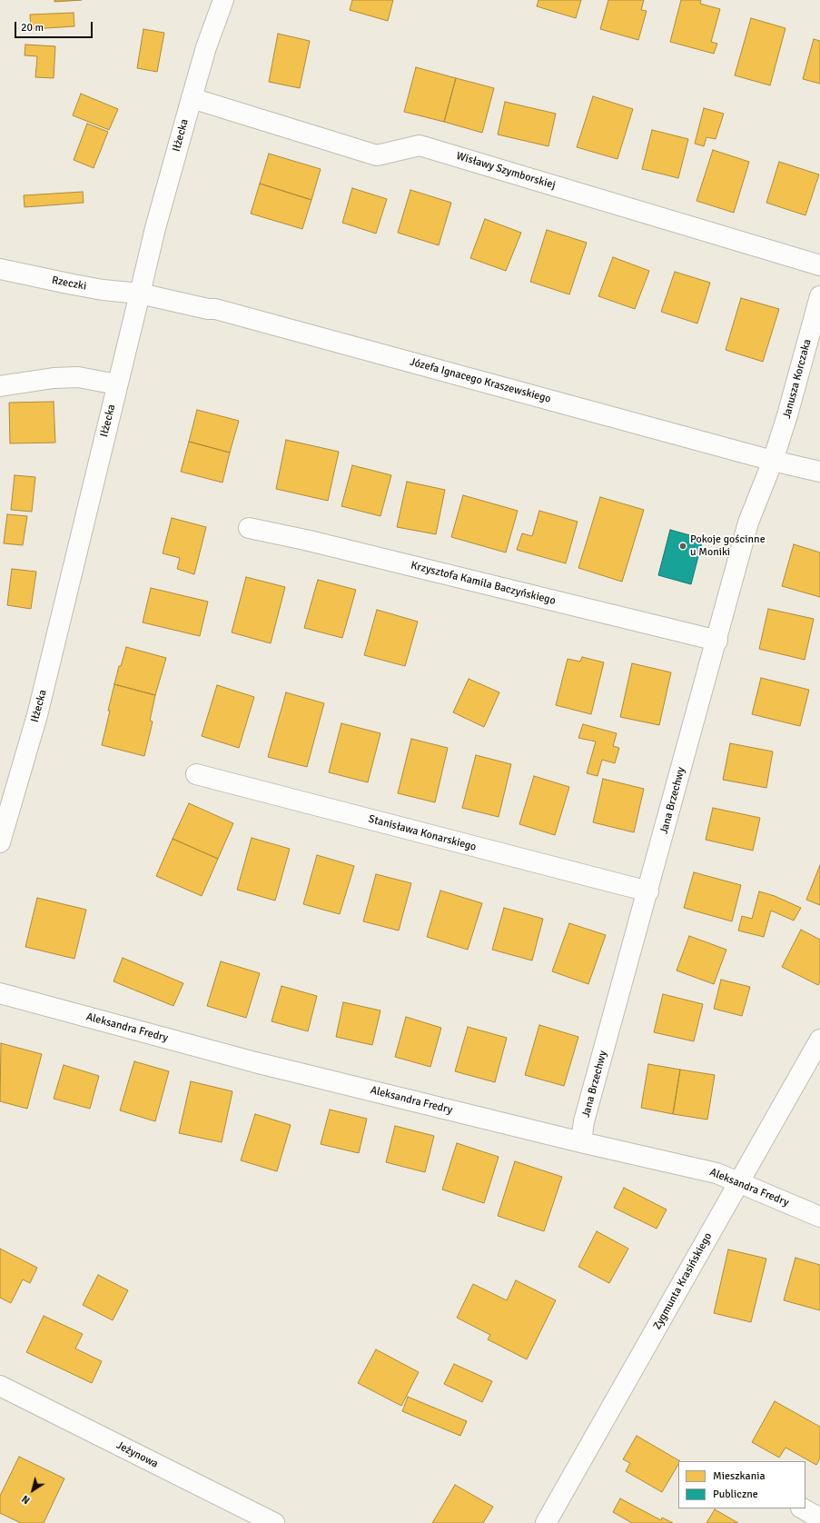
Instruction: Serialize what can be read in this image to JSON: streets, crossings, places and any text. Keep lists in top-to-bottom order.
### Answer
{
  "streets": {
    "street": [
      "Iłżecka",
      "Wisławy Szymborskiej",
      "Rzeczki",
      "Janusza Korczaka",
      "Józefa Ignacego Kraszewskiego",
      "Krzysztofa Kamila Baczyńskiego",
      "Jana Brzechwy",
      "Stanisława Konarskiego",
      "Aleksandra Fredry",
      "Zygmunta Krasińskiego",
      "Jeżynowa"
    ]
  },
  "crossings": [
    ["Iłżecka", "Wisławy Szymborskiej"],
    ["Iłżecka", "Rzeczki"],
    ["Iłżecka", "Józefa Ignacego Kraszewskiego"],
    ["Rzeczki", "Józefa Ignacego Kraszewskiego"],
    ["Janusza Korczaka", "Józefa Ignacego Kraszewskiego"],
    ["Janusza Korczaka", "Jana Brzechwy"],
    ["Józefa Ignacego Kraszewskiego", "Jana Brzechwy"],
    ["Krzysztofa Kamila Baczyńskiego", "Jana Brzechwy"],
    ["Jana Brzechwy", "Stanisława Konarskiego"],
    ["Jana Brzechwy", "Aleksandra Fredry"],
    ["Aleksandra Fredry", "Zygmunta Krasińskiego"]
  ],
  "places": ["Pokoje gościnne u Moniki"],
  "legend": ["Mieszkania", "Publiczne"],
  "scale_bar": "20 m",
  "north": "bottom left"
}
